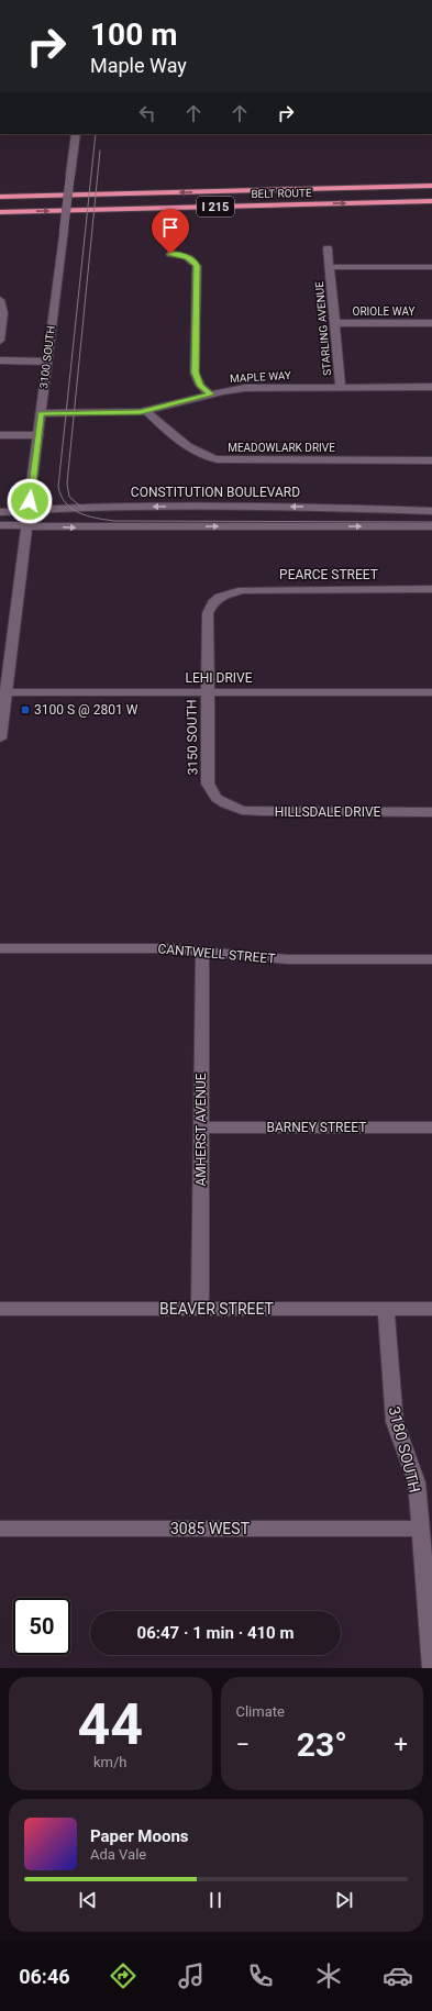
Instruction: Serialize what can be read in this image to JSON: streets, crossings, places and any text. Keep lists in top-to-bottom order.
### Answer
{
  "streets": {
    "highway": ["BELT ROUTE", "I 215"],
    "street": [
      "ORIOLE WAY",
      "STARLING AVENUE",
      "3100 SOUTH",
      "MAPLE WAY",
      "MEADOWLARK DRIVE",
      "CONSTITUTION BOULEVARD",
      "PEARCE STREET",
      "LEHI DRIVE",
      "3150 SOUTH",
      "HILLSDALE DRIVE",
      "CANTWELL STREET",
      "BARNEY STREET",
      "AMHERST AVENUE",
      "BEAVER STREET",
      "3180 SOUTH",
      "3085 WEST"
    ]
  },
  "crossings": [
    ["ORIOLE WAY", "STARLING AVENUE"],
    ["STARLING AVENUE", "MAPLE WAY"],
    ["3100 SOUTH", "MAPLE WAY"],
    ["3100 SOUTH", "CONSTITUTION BOULEVARD"],
    ["3100 SOUTH", "LEHI DRIVE"],
    ["MAPLE WAY", "MEADOWLARK DRIVE"],
    ["PEARCE STREET", "3150 SOUTH"],
    ["LEHI DRIVE", "3150 SOUTH"],
    ["3150 SOUTH", "HILLSDALE DRIVE"],
    ["CANTWELL STREET", "AMHERST AVENUE"],
    ["BARNEY STREET", "AMHERST AVENUE"],
    ["AMHERST AVENUE", "BEAVER STREET"],
    ["BEAVER STREET", "3180 SOUTH"],
    ["3180 SOUTH", "3085 WEST"]
  ],
  "places": {
    "transit": ["3100 S @ 2801 W"]
  },
  "page": {
    "turn": ["100 m", "Maple Way"],
    "limit": "50",
    "trip": "06:47 · 1 min · 410 m",
    "tile": [
      ["44", "km/h"],
      "Climate"
    ],
    "heat": ["−", "23°", "+"],
    "song": ["Paper Moons", "Ada Vale"],
    "tabs": "06:46"
  }
}
